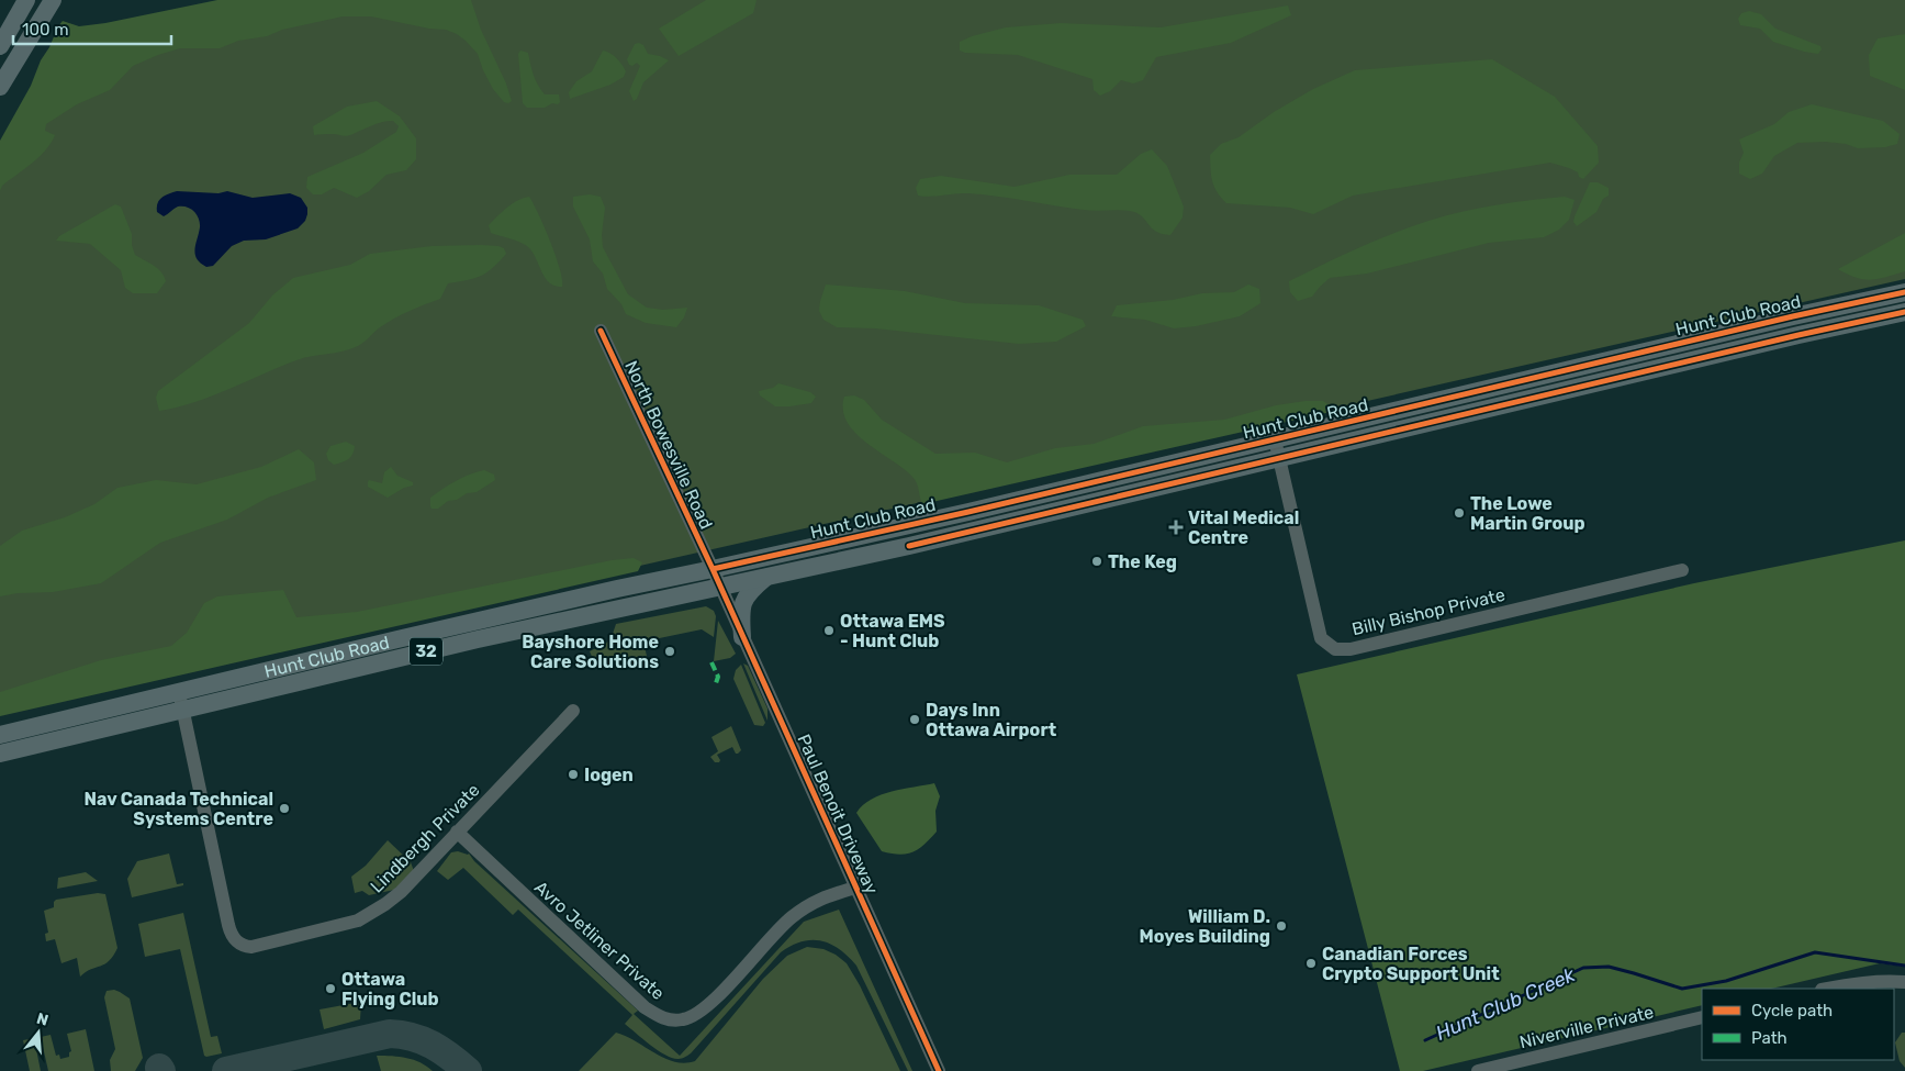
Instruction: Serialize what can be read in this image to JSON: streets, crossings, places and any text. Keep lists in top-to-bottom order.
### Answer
{
  "streets": {
    "main road": ["Hunt Club Road", "32"],
    "street": [
      "North Bowesville Road",
      "Billy Bishop Private",
      "Paul Benoit Driveway",
      "Lindbergh Private",
      "Avro Jetliner Private",
      "Niverville Private"
    ]
  },
  "crossings": [
    ["Hunt Club Road", "North Bowesville Road"],
    ["Hunt Club Road", "Billy Bishop Private"],
    ["Hunt Club Road", "Paul Benoit Driveway"],
    ["Hunt Club Road", "Lindbergh Private"],
    ["North Bowesville Road", "Paul Benoit Driveway"],
    ["Paul Benoit Driveway", "Avro Jetliner Private"],
    ["Lindbergh Private", "Avro Jetliner Private"]
  ],
  "water": ["Hunt Club Creek"],
  "places": {
    "other": [
      "The Lowe Martin Group",
      "The Keg",
      "Ottawa EMS - Hunt Club",
      "Bayshore Home Care Solutions",
      "Days Inn Ottawa Airport",
      "Iogen",
      "Nav Canada Technical Systems Centre",
      "William D. Moyes Building",
      "Canadian Forces Crypto Support Unit",
      "Ottawa Flying Club"
    ],
    "health": ["Vital Medical Centre"]
  },
  "legend": ["Cycle path", "Path"],
  "scale_bar": "100 m",
  "north": "top"
}
